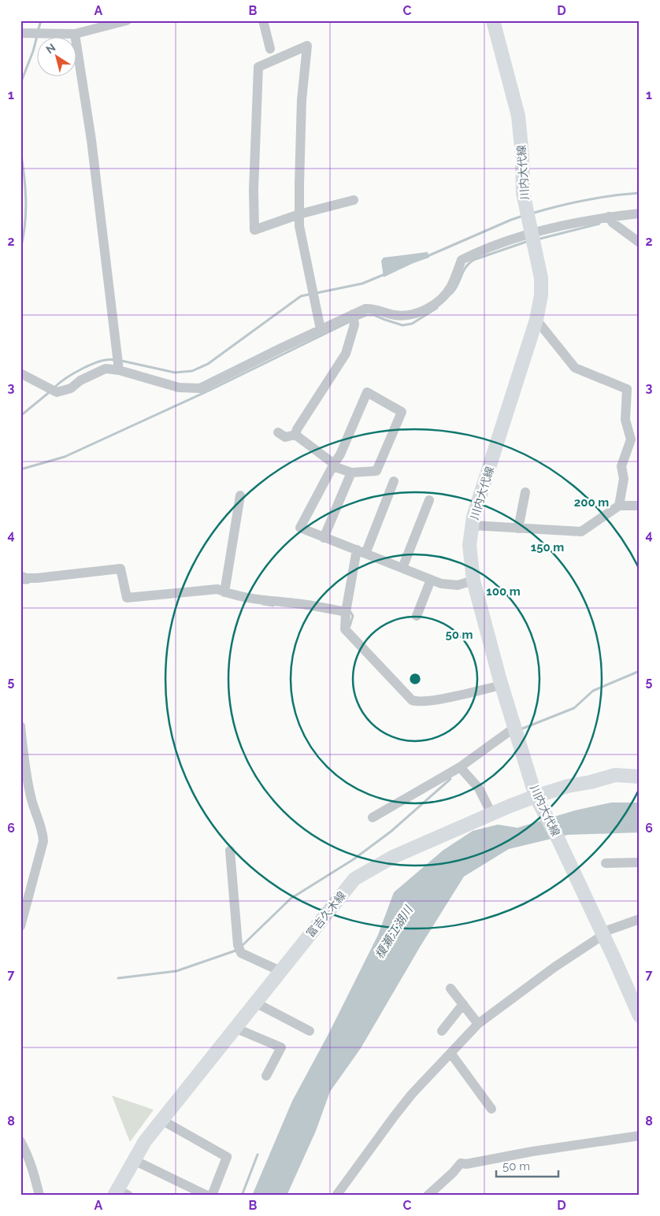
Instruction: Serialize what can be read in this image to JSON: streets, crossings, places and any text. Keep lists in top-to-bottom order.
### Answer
{
  "streets": {
    "main road": ["川内大代線", "富吉久木線"]
  },
  "crossings": [
    ["川内大代線", "富吉久木線"]
  ],
  "water": ["榎瀬江湖川"],
  "scale_bar": "50 m",
  "north": "top left",
  "grid": {
    "columns": [
      "A",
      "B",
      "C",
      "D"
    ],
    "rows": [
      "1",
      "2",
      "3",
      "4",
      "5",
      "6",
      "7",
      "8"
    ]
  },
  "rings": [
    "200 m",
    "150 m",
    "100 m",
    "50 m"
  ]
}
